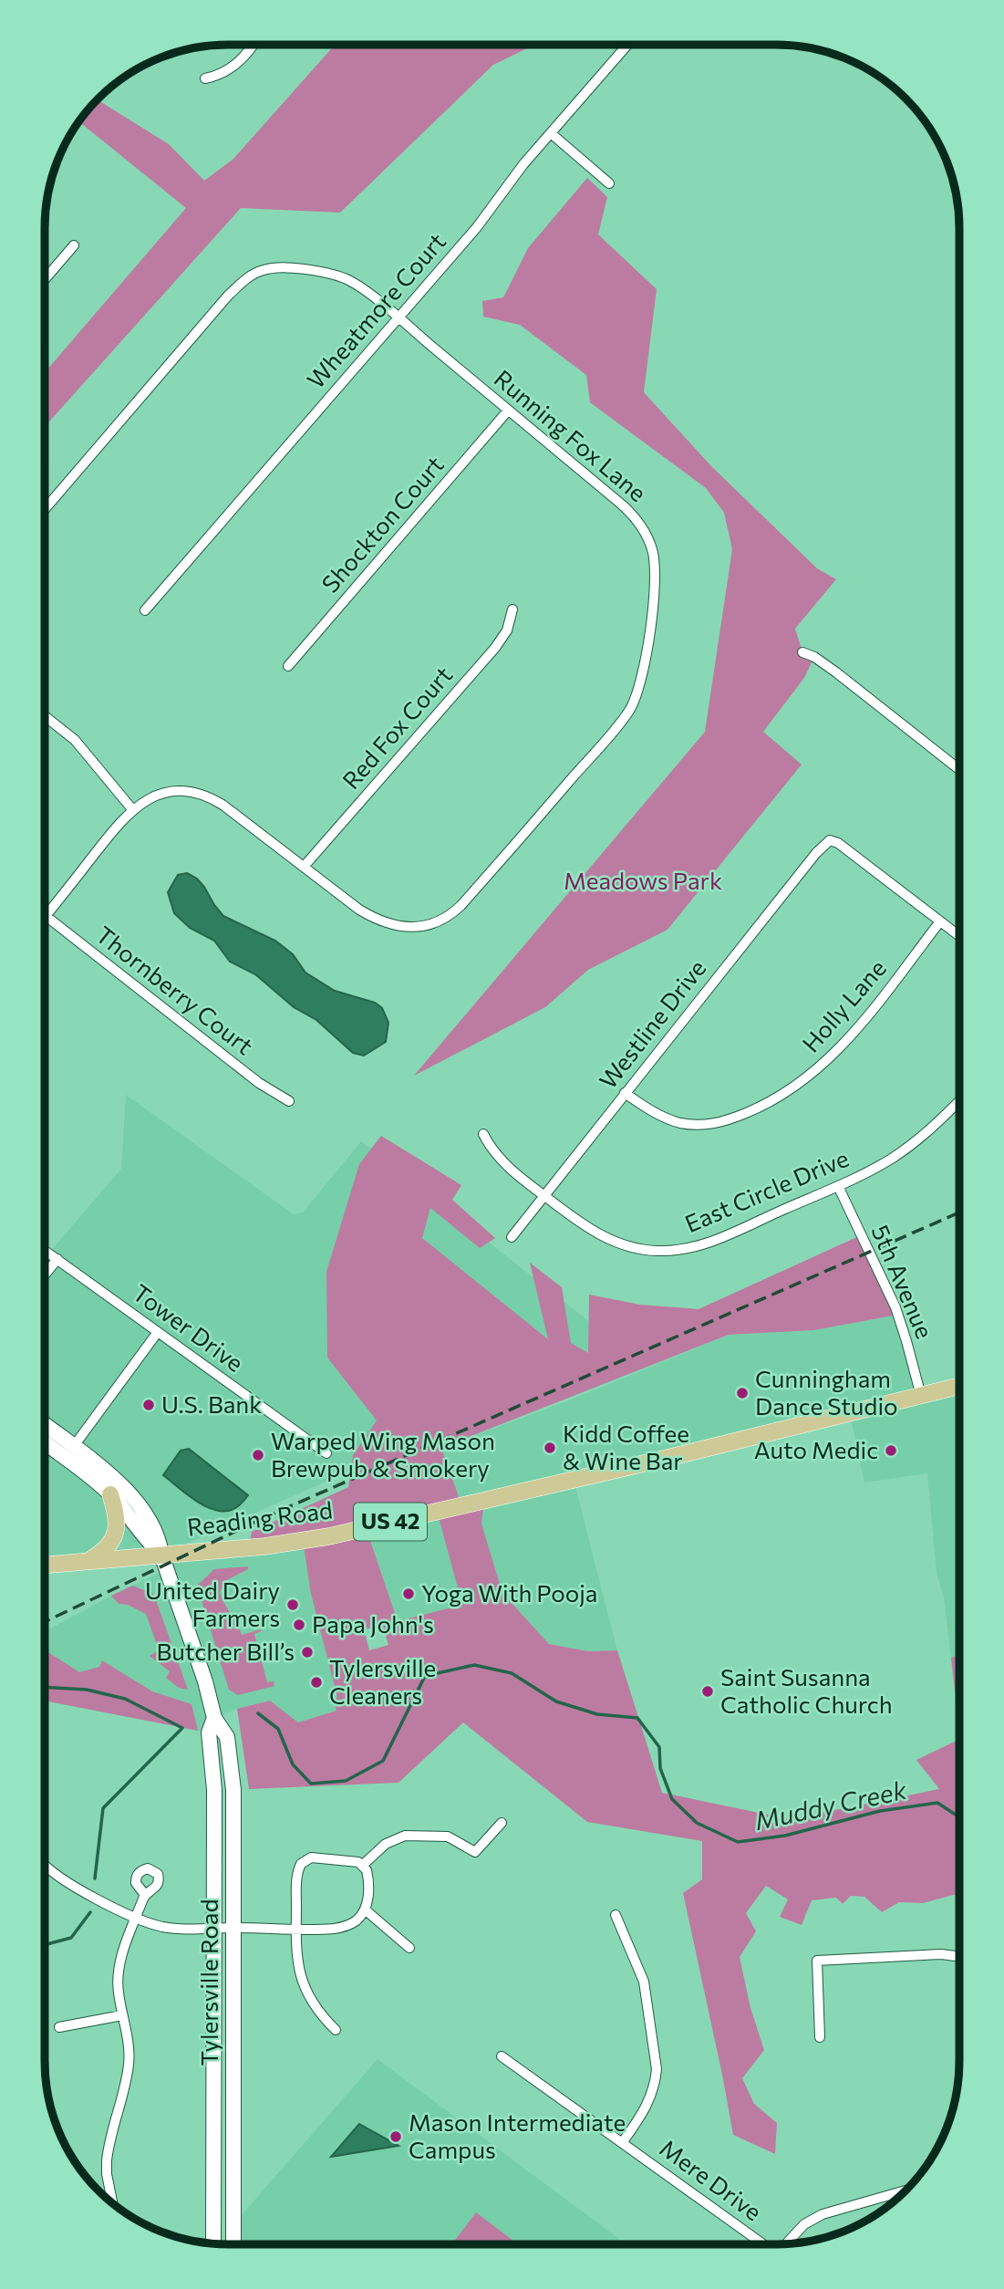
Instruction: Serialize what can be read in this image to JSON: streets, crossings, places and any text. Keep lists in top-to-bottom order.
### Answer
{
  "streets": {
    "main road": ["Reading Road", "US 42", "Tylersville Road"],
    "street": [
      "Wheatmore Court",
      "Running Fox Lane",
      "Shockton Court",
      "Red Fox Court",
      "Thornberry Court",
      "Holly Lane",
      "Westline Drive",
      "East Circle Drive",
      "5th Avenue",
      "Tower Drive",
      "Mere Drive"
    ]
  },
  "crossings": [
    ["Wheatmore Court", "Running Fox Lane"],
    ["Running Fox Lane", "Shockton Court"],
    ["Running Fox Lane", "Red Fox Court"],
    ["Running Fox Lane", "Thornberry Court"],
    ["Holly Lane", "Westline Drive"],
    ["Westline Drive", "East Circle Drive"],
    ["East Circle Drive", "5th Avenue"],
    ["5th Avenue", "Reading Road"],
    ["Reading Road", "Tylersville Road"]
  ],
  "water": ["Muddy Creek"],
  "parks": ["Meadows Park"],
  "places": [
    "Cunningham Dance Studio",
    "U.S. Bank",
    "Kidd Coffee & Wine Bar",
    "Auto Medic",
    "Warped Wing Mason Brewpub & Smokery",
    "Yoga With Pooja",
    "United Dairy Farmers",
    "Papa John's",
    "Butcher Bill’s",
    "Tylersville Cleaners",
    "Saint Susanna Catholic Church",
    "Mason Intermediate Campus"
  ]
}
